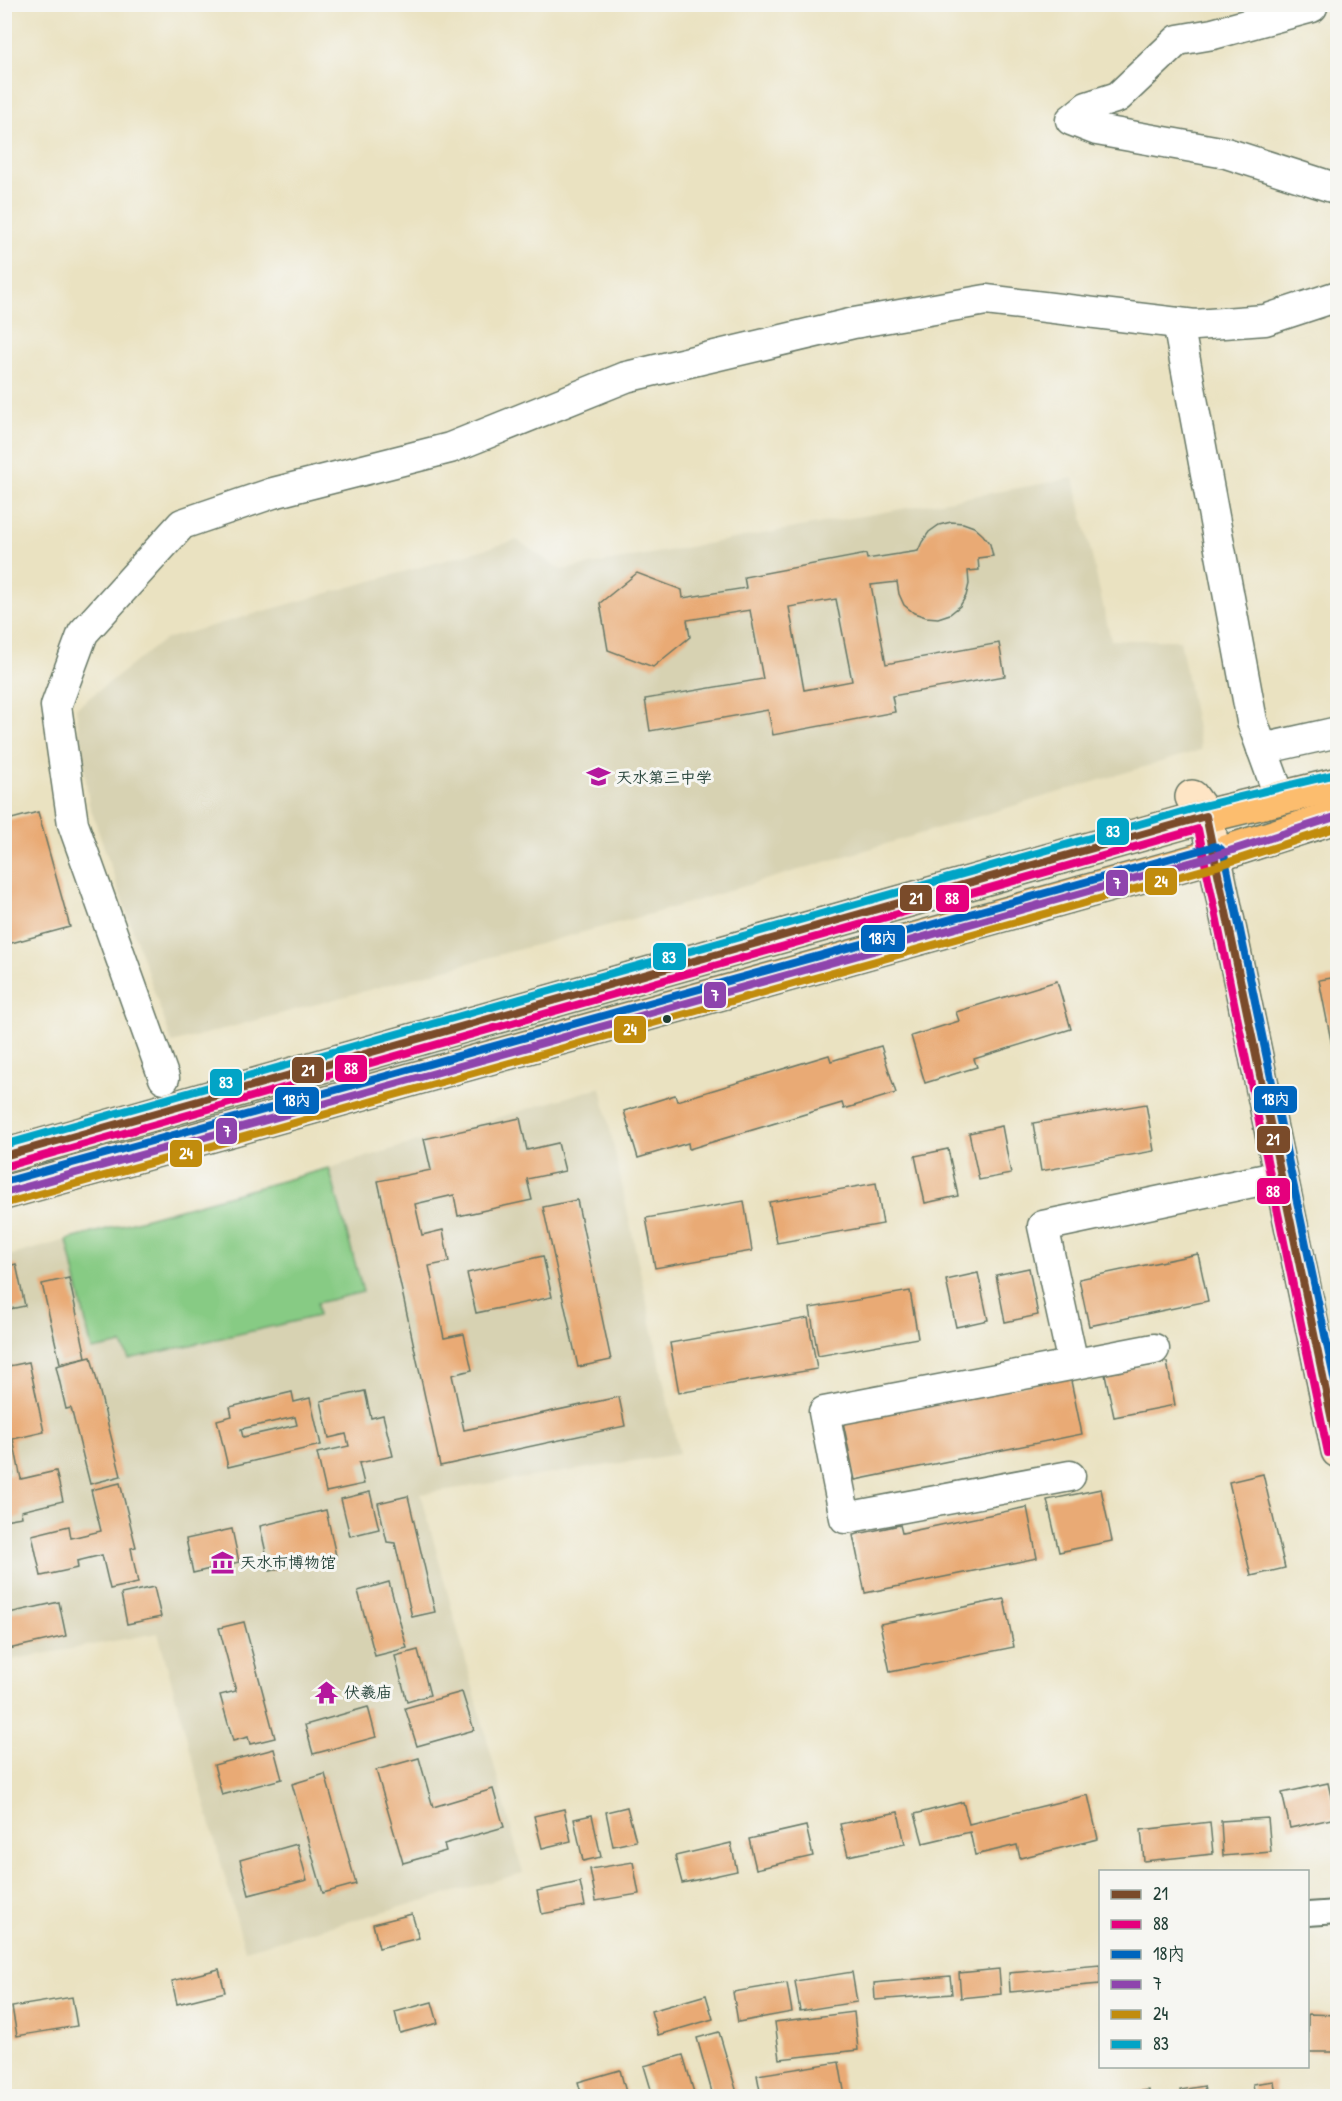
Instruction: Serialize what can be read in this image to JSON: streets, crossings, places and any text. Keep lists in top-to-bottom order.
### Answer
{
  "places": {
    "school or university": ["天水第三中学"],
    "museum": ["天水市博物馆"],
    "temple": ["伏羲庙"]
  },
  "lines": [
    "transit line 83",
    "transit line 21",
    "transit line 7",
    "transit line 24",
    "transit line 88",
    "transit line 18内"
  ],
  "legend": [
    "21",
    "88",
    "18内",
    "7",
    "24",
    "83"
  ]
}
